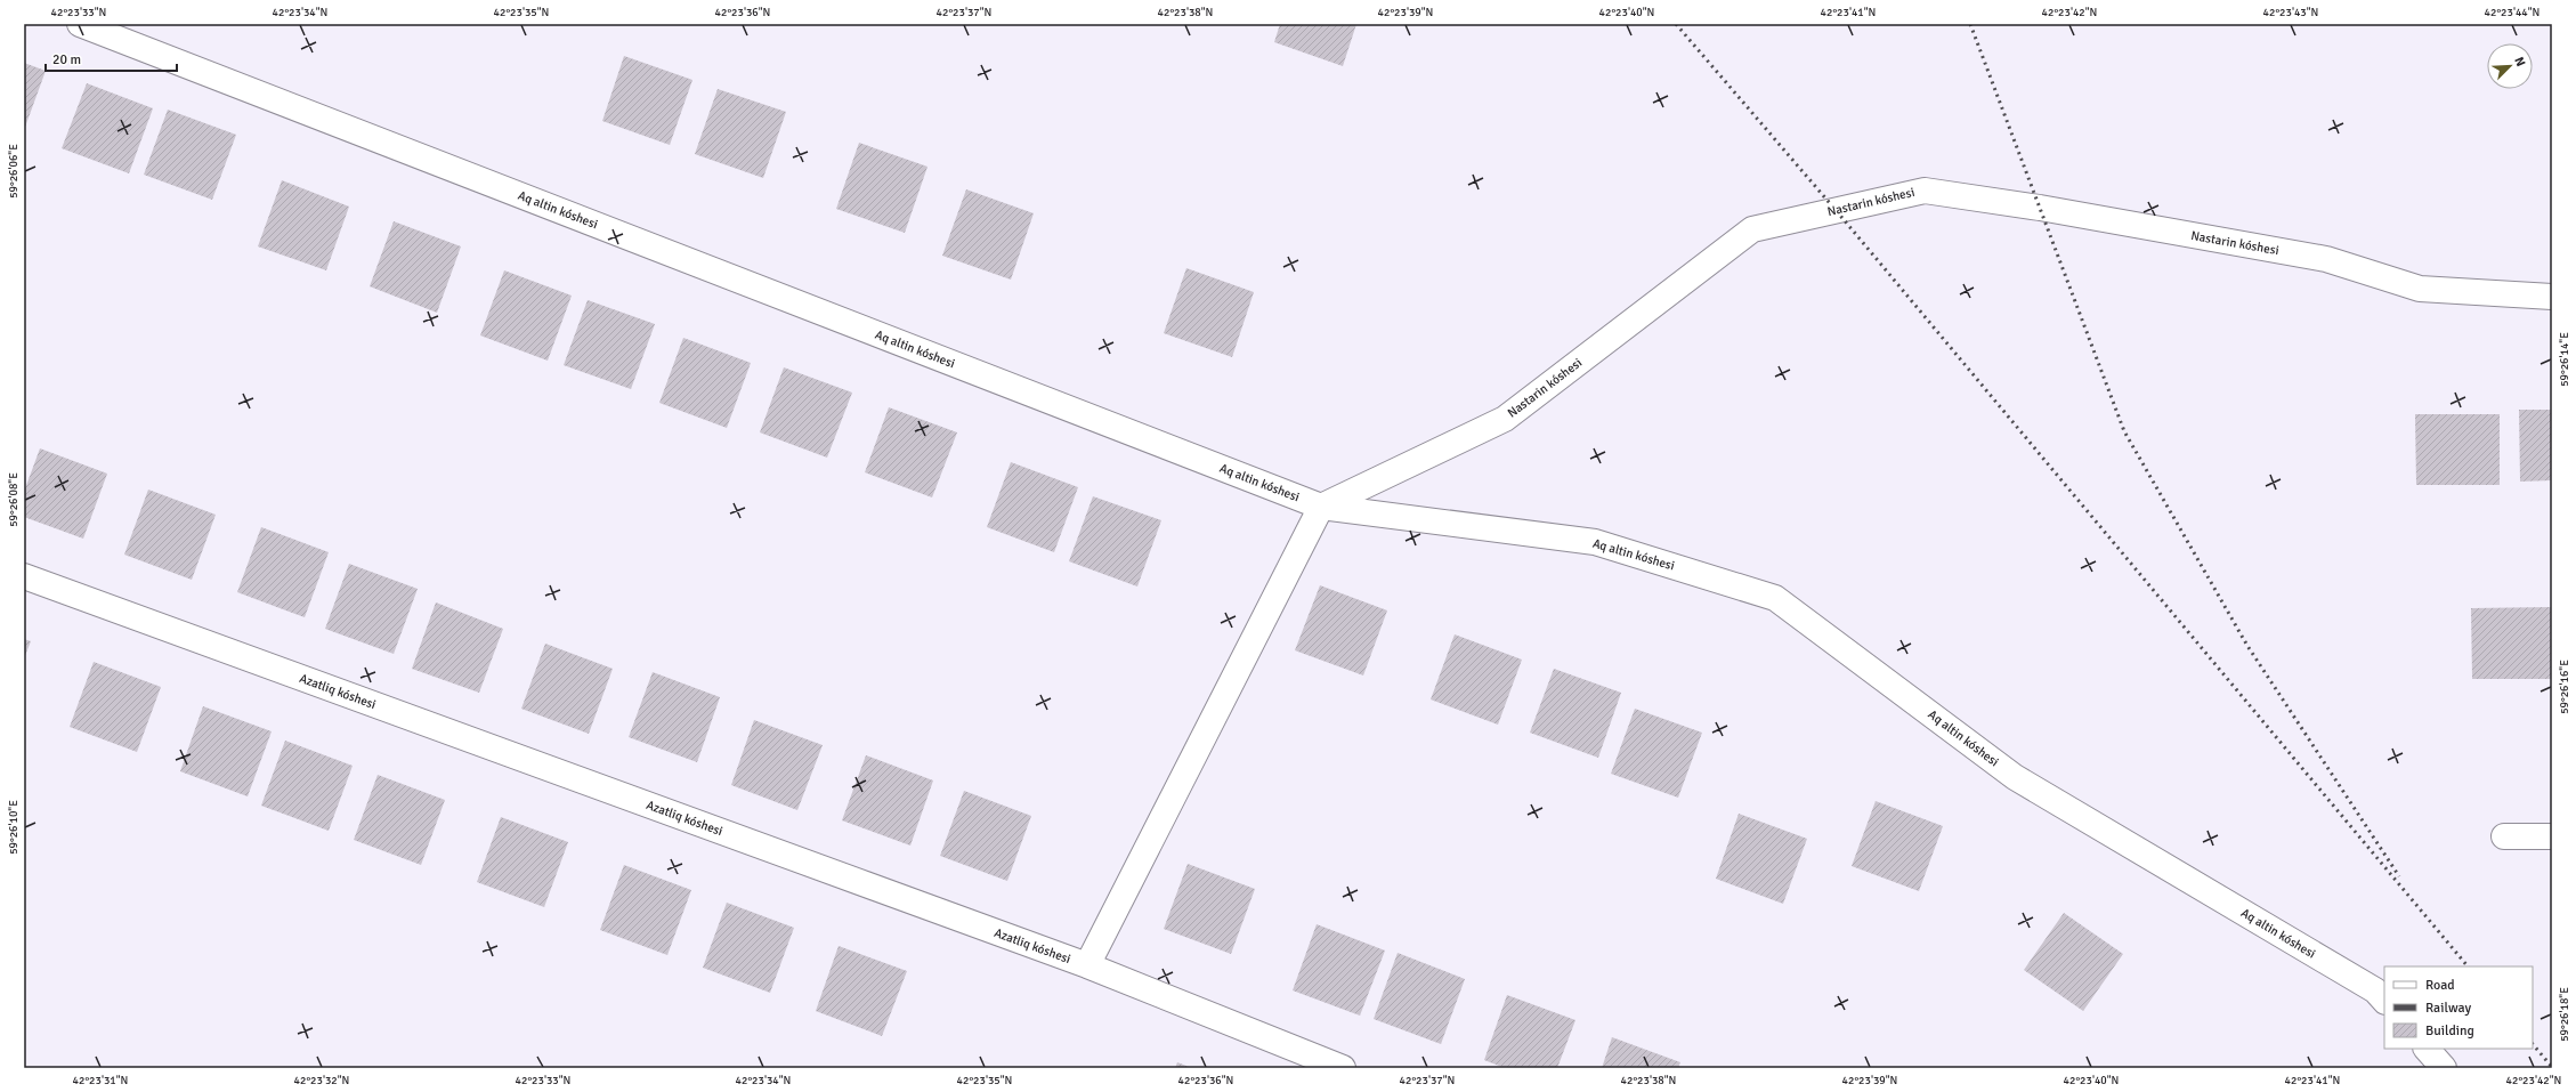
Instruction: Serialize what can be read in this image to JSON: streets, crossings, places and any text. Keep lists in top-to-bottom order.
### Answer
{
  "streets": {
    "street": ["Nastarin kóshesi", "Aq altin kóshesi", "Azatliq kóshesi"]
  },
  "crossings": [
    ["Nastarin kóshesi", "Aq altin kóshesi"]
  ],
  "legend": ["Road", "Railway", "Building"],
  "scale_bar": "20 m",
  "north": "top right",
  "coordinates": [
    "42°23'33\"N",
    "42°23'34\"N",
    "42°23'35\"N",
    "42°23'36\"N",
    "42°23'37\"N",
    "42°23'38\"N",
    "42°23'39\"N",
    "42°23'40\"N",
    "42°23'41\"N",
    "42°23'42\"N",
    "42°23'43\"N",
    "42°23'44\"N",
    "59°26'06\"E",
    "59°26'14\"E",
    "59°26'08\"E",
    "59°26'16\"E",
    "59°26'10\"E",
    "59°26'18\"E",
    "42°23'31\"N",
    "42°23'32\"N"
  ]
}
